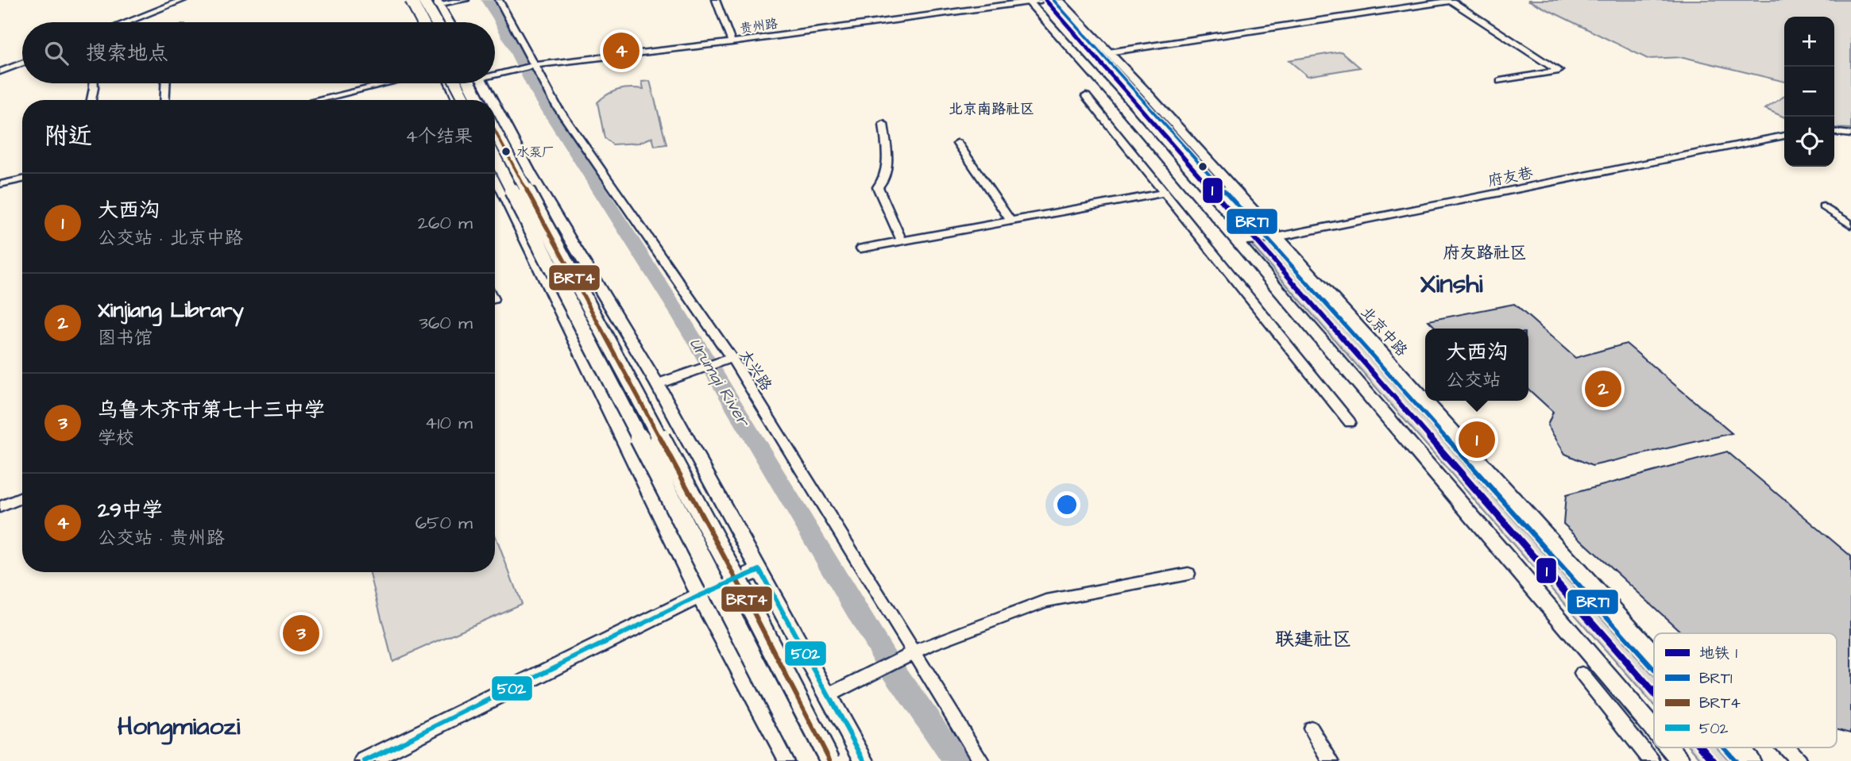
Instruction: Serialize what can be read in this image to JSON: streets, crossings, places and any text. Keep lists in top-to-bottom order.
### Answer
{
  "streets": {
    "main road": ["北京中路"],
    "street": ["贵州路", "府友巷", "太兴路"]
  },
  "crossings": [
    ["贵州路", "太兴路"],
    ["府友巷", "北京中路"]
  ],
  "districts": [
    "北京南路社区",
    "府友路社区",
    "Xinshi",
    "联建社区",
    "Hongmiaozi"
  ],
  "water": ["Urumqi River"],
  "places": ["水泵厂"],
  "lines": [
    "metro line 1",
    "transit line BRT1",
    "transit line BRT4",
    "transit line 502"
  ],
  "legend": [
    "地铁 1",
    "BRT1",
    "BRT4",
    "502"
  ],
  "page": {
    "map_buttons": ["+", "−"],
    "search": "搜索地点",
    "pins": [
      "4",
      "2",
      "1",
      "3"
    ],
    "heading": ["附近", "4个结果"],
    "list": [
      {
        "mark": "1",
        "name": "大西沟",
        "note": "公交站 · 北京中路",
        "value": "260 m"
      },
      {
        "mark": "2",
        "name": "Xinjiang Library",
        "note": "图书馆",
        "value": "360 m"
      },
      {
        "mark": "3",
        "name": "乌鲁木齐市第七十三中学",
        "note": "学校",
        "value": "410 m"
      },
      {
        "mark": "4",
        "name": "29中学",
        "note": "公交站 · 贵州路",
        "value": "650 m"
      }
    ],
    "popup": ["大西沟", "公交站"]
  }
}
